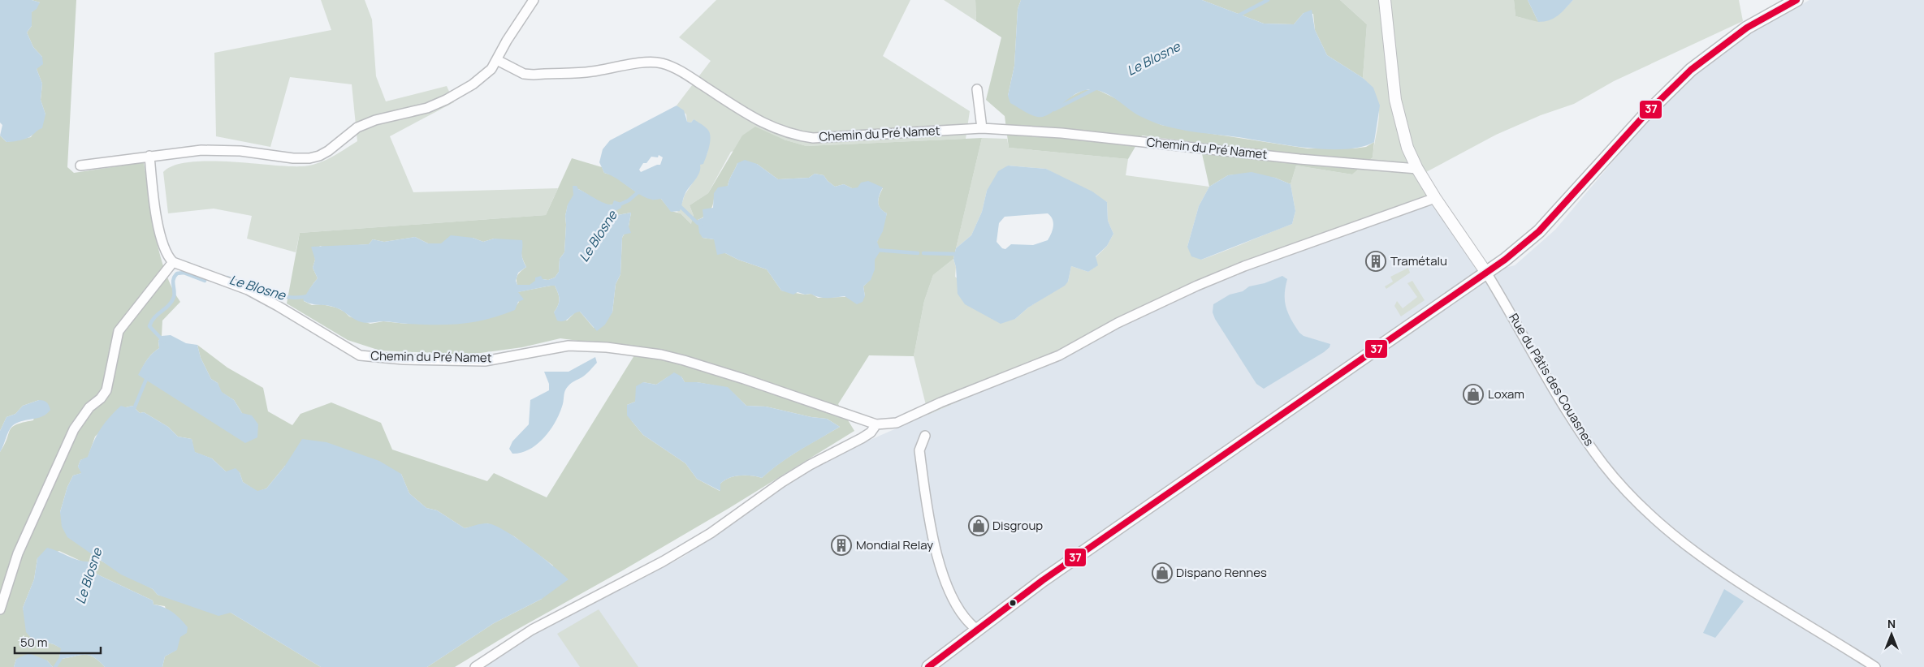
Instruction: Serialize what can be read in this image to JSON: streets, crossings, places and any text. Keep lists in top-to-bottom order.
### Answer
{
  "streets": {
    "street": ["Chemin du Pré Namet", "Rue du Pâtis des Couasnes"]
  },
  "crossings": [
    ["Chemin du Pré Namet", "Rue du Pâtis des Couasnes"]
  ],
  "water": ["Le Blosne"],
  "places": {
    "building": ["Tramétalu", "Mondial Relay"],
    "shop": ["Loxam", "Disgroup", "Dispano Rennes"]
  },
  "lines": ["transit line 37"],
  "scale_bar": "50 m",
  "north": "top"
}
